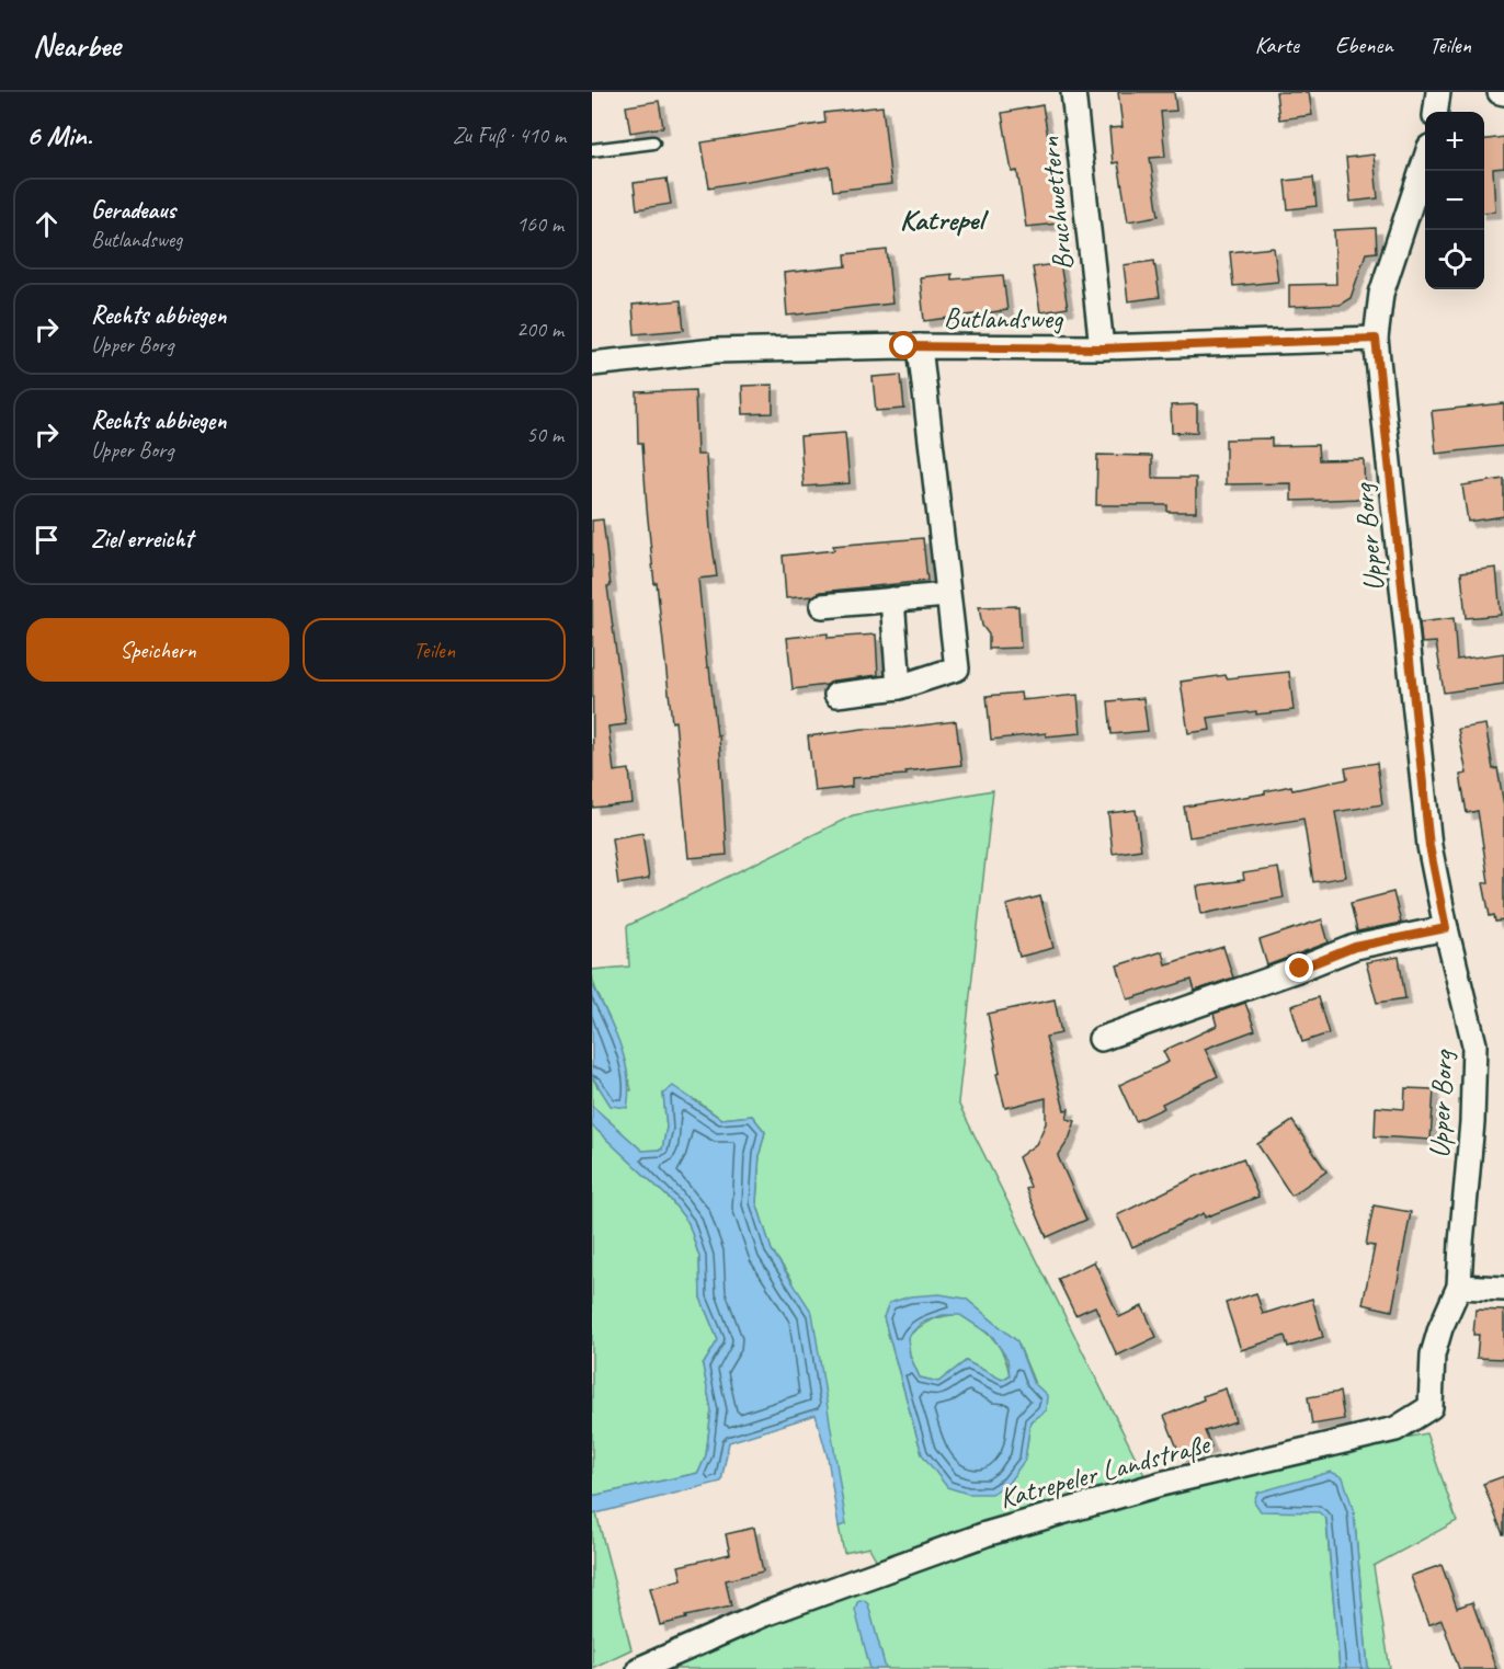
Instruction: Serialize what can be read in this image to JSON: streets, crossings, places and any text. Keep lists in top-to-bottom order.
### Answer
{
  "streets": {
    "street": [
      "Bruchwettern",
      "Butlandsweg",
      "Upper Borg",
      "Katrepeler Landstraße"
    ]
  },
  "crossings": [
    ["Bruchwettern", "Butlandsweg"],
    ["Butlandsweg", "Upper Borg"],
    ["Upper Borg", "Katrepeler Landstraße"]
  ],
  "districts": ["Katrepel"],
  "page": {
    "header": "Nearbee",
    "nav": ["Karte", "Ebenen", "Teilen"],
    "heading": ["6 Min.", "Zu Fuß · 410 m"],
    "map_buttons": ["+", "−"],
    "list": [
      ["Geradeaus", "Butlandsweg", "160 m"],
      ["Rechts abbiegen", "Upper Borg", "200 m"],
      ["Rechts abbiegen", "Upper Borg", "50 m"],
      "Ziel erreicht"
    ],
    "buttons": ["Speichern", "Teilen"]
  }
}
